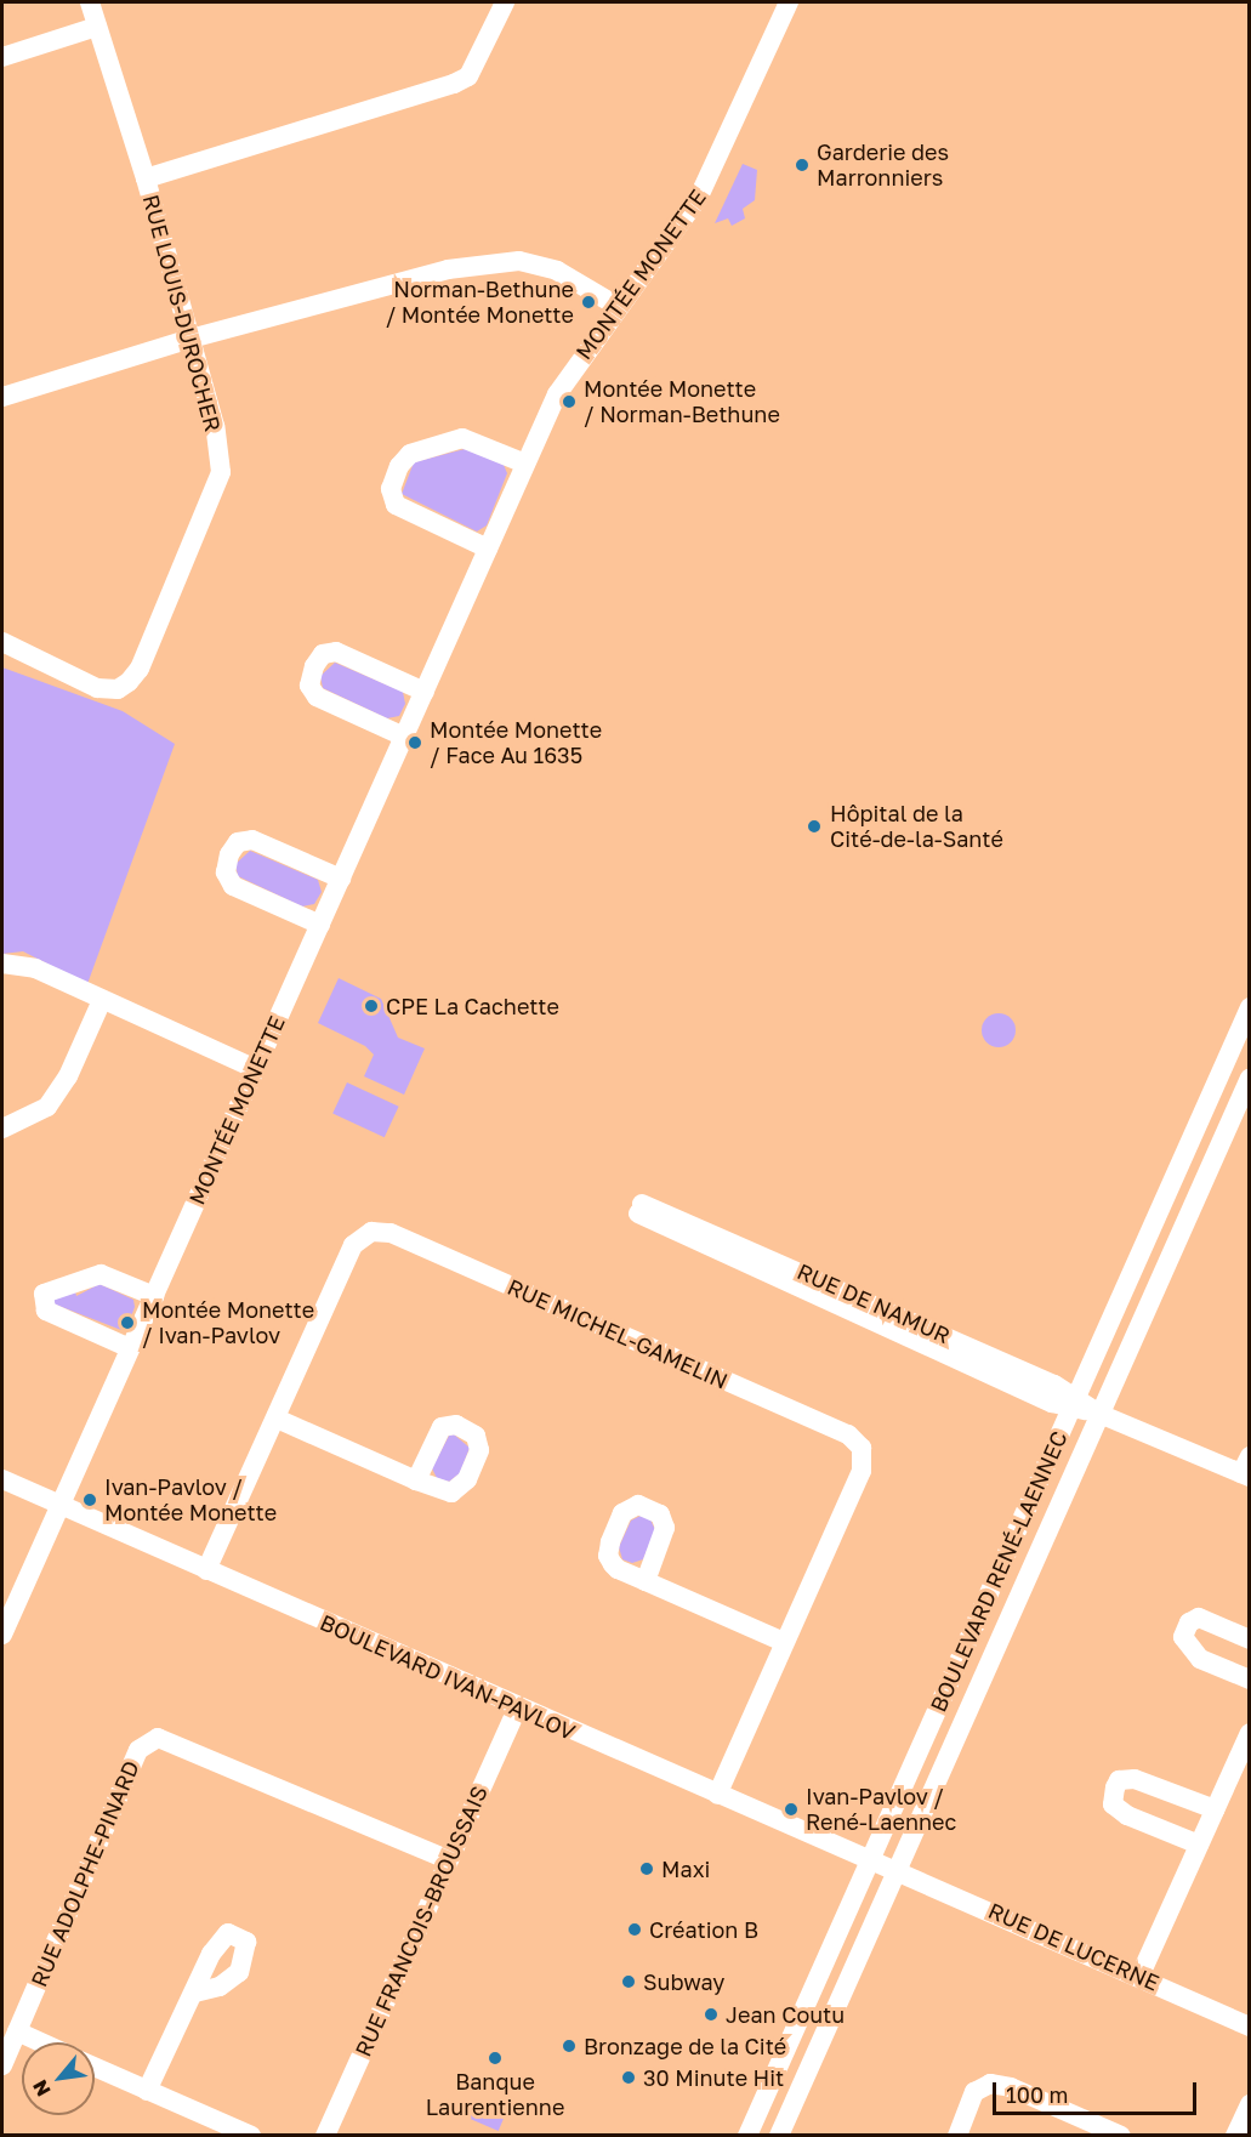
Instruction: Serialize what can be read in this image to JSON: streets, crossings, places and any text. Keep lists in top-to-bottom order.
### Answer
{
  "streets": {
    "street": [
      "MONTÉE MONETTE",
      "RUE LOUIS-DUROCHER",
      "RUE DE NAMUR",
      "RUE MICHEL-GAMELIN",
      "BOULEVARD RENÉ-LAENNEC",
      "BOULEVARD IVAN-PAVLOV",
      "RUE ADOLPHE-PINARD",
      "RUE FRANCOIS-BROUSSAIS",
      "RUE DE LUCERNE"
    ]
  },
  "crossings": [
    ["MONTÉE MONETTE", "BOULEVARD IVAN-PAVLOV"],
    ["RUE DE NAMUR", "BOULEVARD RENÉ-LAENNEC"],
    ["RUE MICHEL-GAMELIN", "BOULEVARD IVAN-PAVLOV"],
    ["BOULEVARD RENÉ-LAENNEC", "BOULEVARD IVAN-PAVLOV"],
    ["BOULEVARD RENÉ-LAENNEC", "RUE DE LUCERNE"],
    ["BOULEVARD IVAN-PAVLOV", "RUE FRANCOIS-BROUSSAIS"],
    ["BOULEVARD IVAN-PAVLOV", "RUE DE LUCERNE"],
    ["RUE ADOLPHE-PINARD", "RUE FRANCOIS-BROUSSAIS"]
  ],
  "places": [
    "Garderie des Marronniers",
    "Norman-Bethune / Montée Monette",
    "Montée Monette / Norman-Bethune",
    "Montée Monette / Face Au 1635",
    "Hôpital de la Cité-de-la-Santé",
    "CPE La Cachette",
    "Montée Monette / Ivan-Pavlov",
    "Ivan-Pavlov / Montée Monette",
    "Ivan-Pavlov / René-Laennec",
    "Maxi",
    "Création B",
    "Subway",
    "Jean Coutu",
    "Bronzage de la Cité",
    "Banque Laurentienne",
    "30 Minute Hit"
  ],
  "scale_bar": "100 m",
  "north": "bottom left"
}
